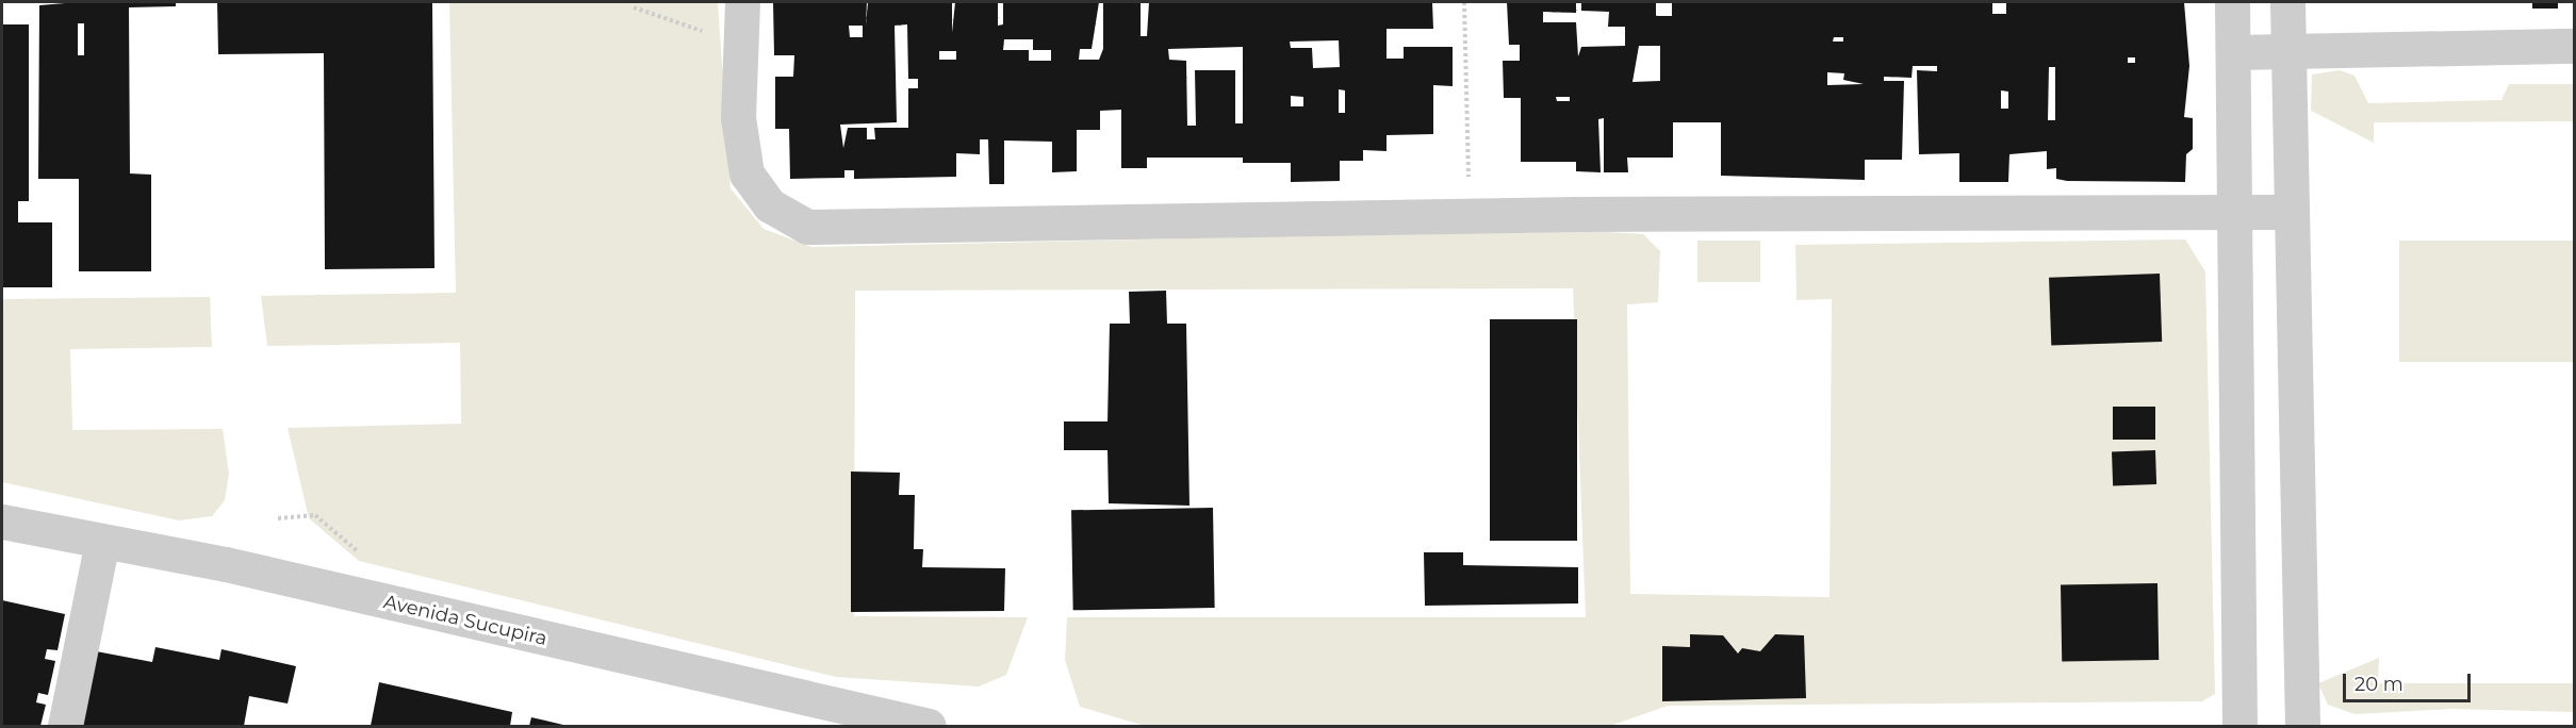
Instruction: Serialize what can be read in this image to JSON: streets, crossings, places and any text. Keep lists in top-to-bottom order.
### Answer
{
  "streets": {
    "street": ["Avenida Sucupira"]
  },
  "scale_bar": "20 m"
}
